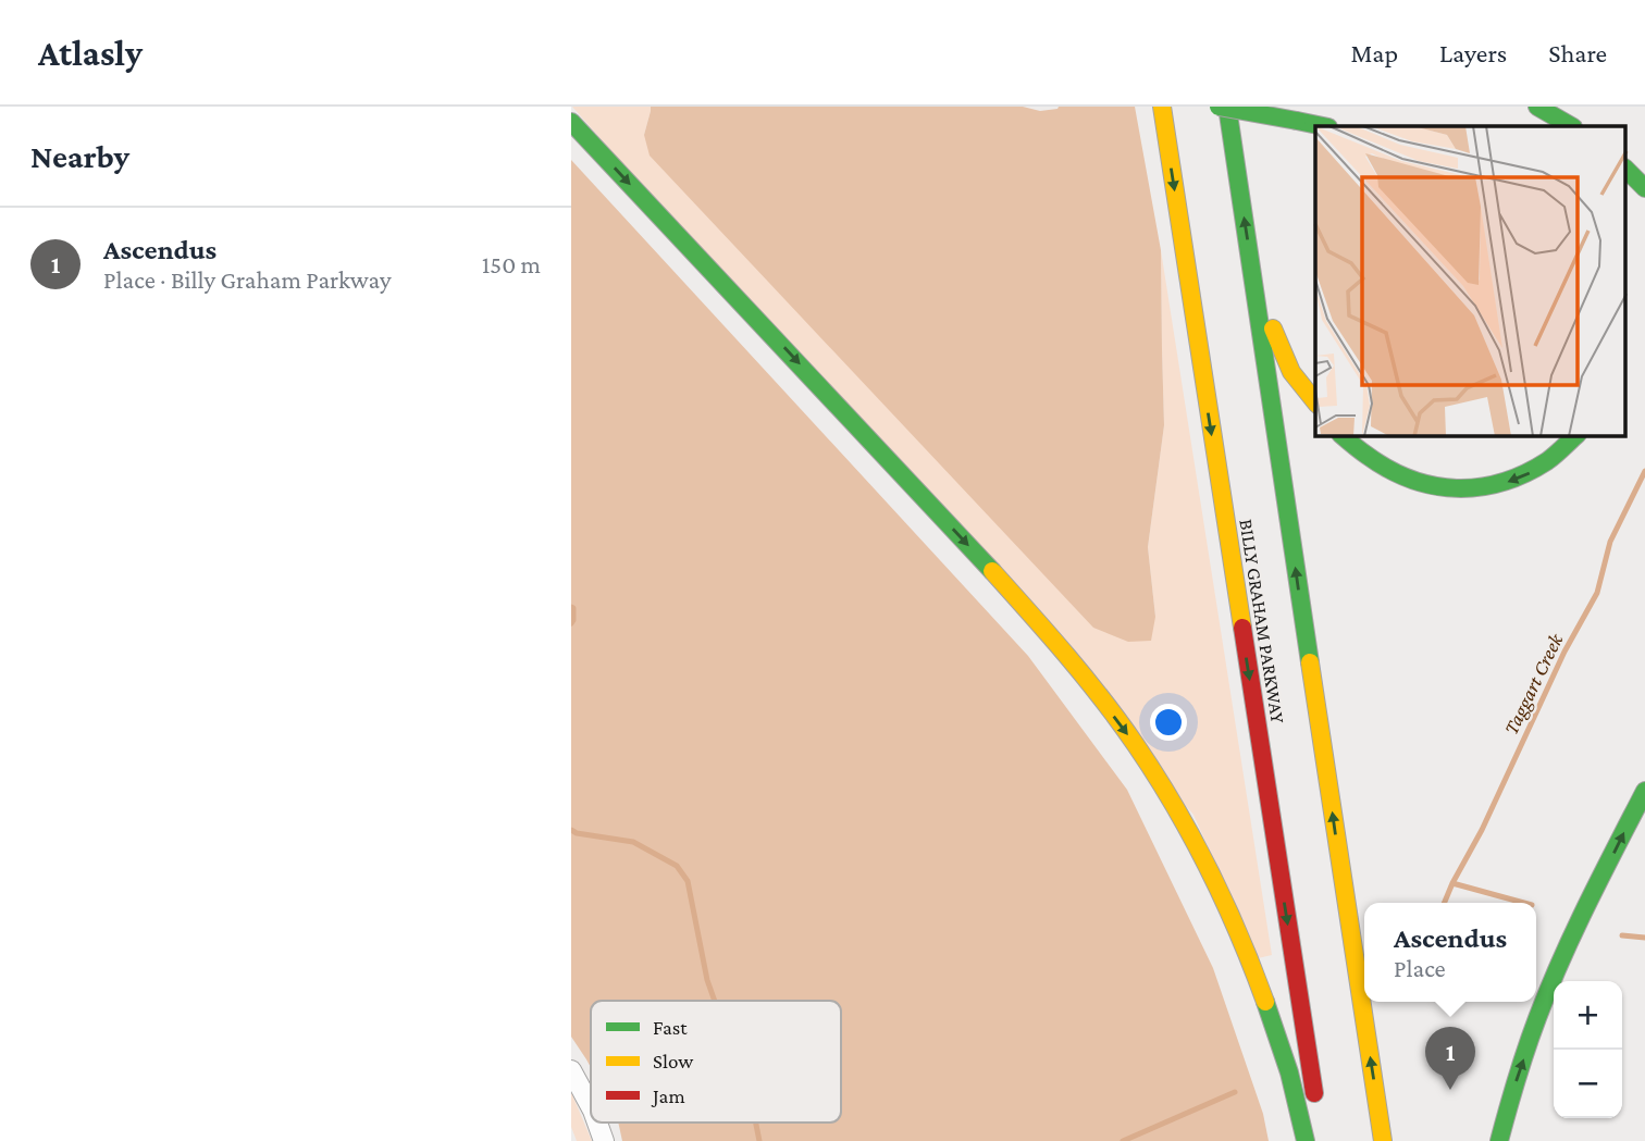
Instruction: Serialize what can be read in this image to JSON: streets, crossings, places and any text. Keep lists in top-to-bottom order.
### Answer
{
  "streets": {
    "highway": ["BILLY GRAHAM PARKWAY"]
  },
  "water": ["Taggart Creek"],
  "legend": ["Fast", "Slow", "Jam"],
  "page": {
    "header": "Atlasly",
    "nav": ["Map", "Layers", "Share"],
    "heading": "Nearby",
    "list": [
      {
        "mark": "1",
        "name": "Ascendus",
        "note": "Place · Billy Graham Parkway",
        "value": "150 m"
      }
    ],
    "popup": ["Ascendus", "Place"],
    "map_buttons": ["+", "−"],
    "pins": "1"
  }
}
